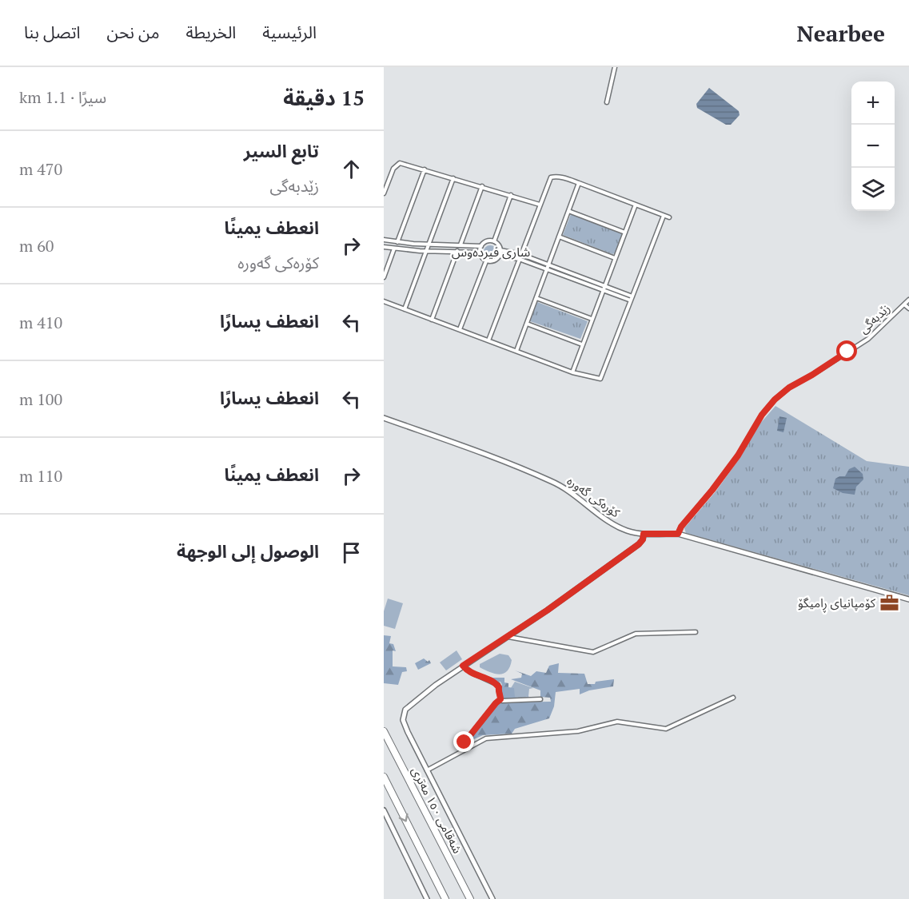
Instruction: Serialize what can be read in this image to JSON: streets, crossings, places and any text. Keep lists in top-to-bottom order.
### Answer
{
  "streets": {
    "highway": ["شەقامی ١٥٠ مەتری"],
    "street": ["زێدبەگی", "کۆرەکی گەورە"]
  },
  "crossings": [
    ["زێدبەگی", "کۆرەکی گەورە"]
  ],
  "districts": ["شاری فیردەوس"],
  "places": {
    "office": ["کۆمپانیای ڕامیگۆ"]
  },
  "page": {
    "header": "Nearbee",
    "nav": [
      "الرئيسية",
      "الخريطة",
      "من نحن",
      "اتصل بنا"
    ],
    "heading": ["15 دقيقة", "سيرًا · 1.1 km"],
    "map_buttons": ["+", "−"],
    "list": [
      ["تابع السير", "زێدبەگی", "470 m"],
      ["انعطف يمينًا", "کۆرەکی گەورە", "60 m"],
      ["انعطف يسارًا", "410 m"],
      ["انعطف يسارًا", "100 m"],
      ["انعطف يمينًا", "110 m"],
      "الوصول إلى الوجهة"
    ]
  }
}
